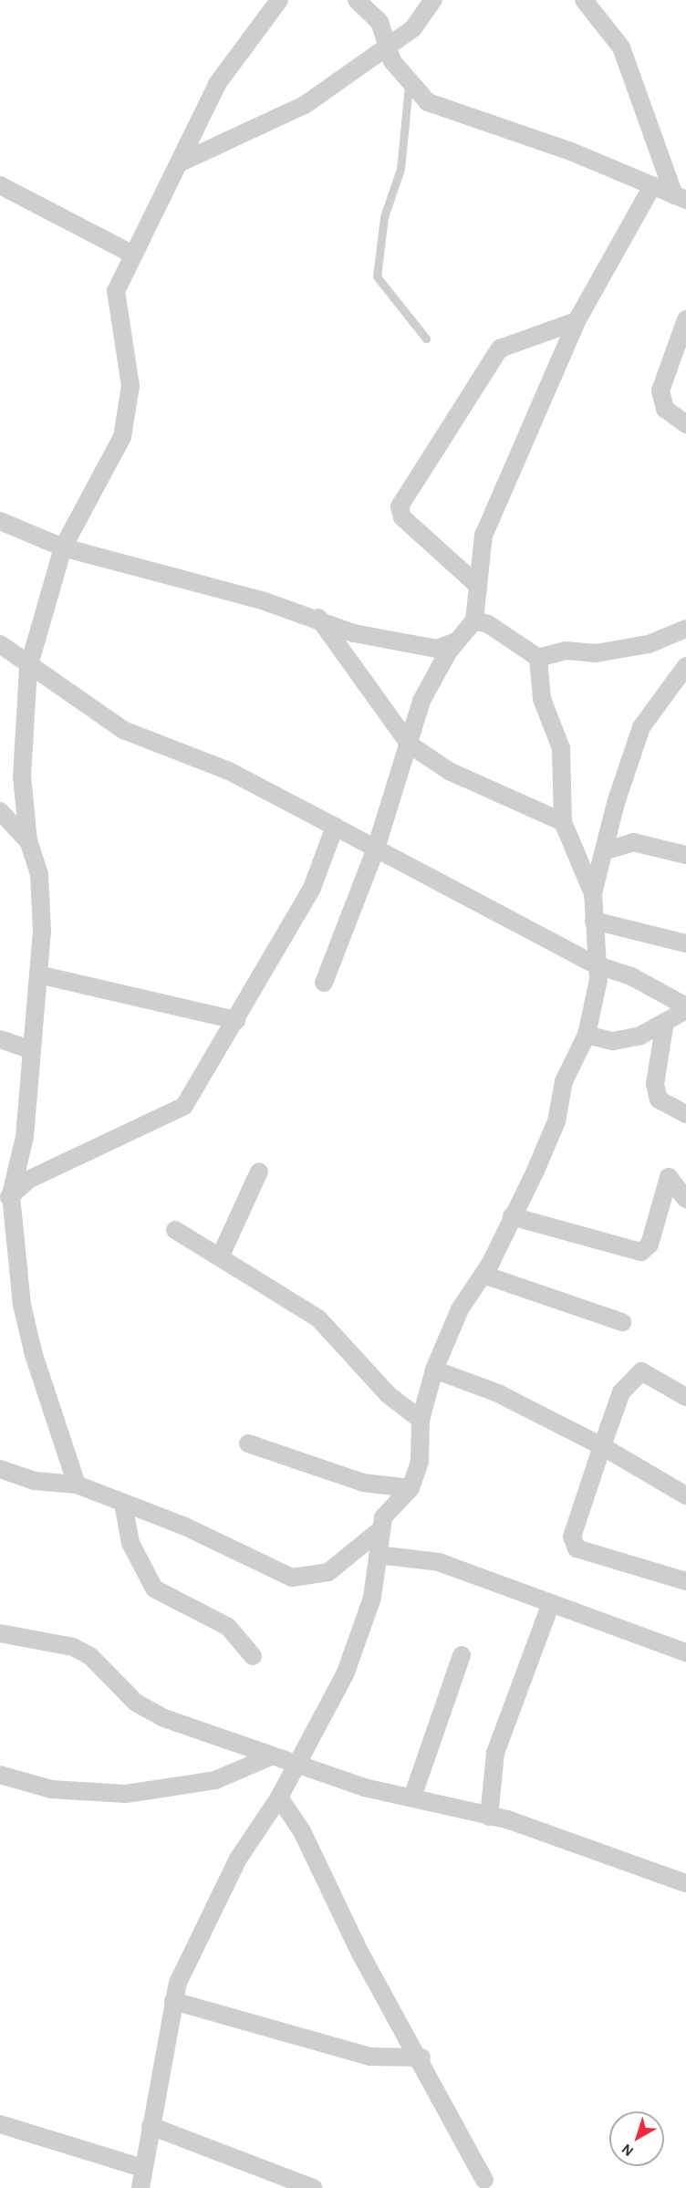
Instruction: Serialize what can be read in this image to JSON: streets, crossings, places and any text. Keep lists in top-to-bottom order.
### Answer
{
  "north": "bottom left"
}
